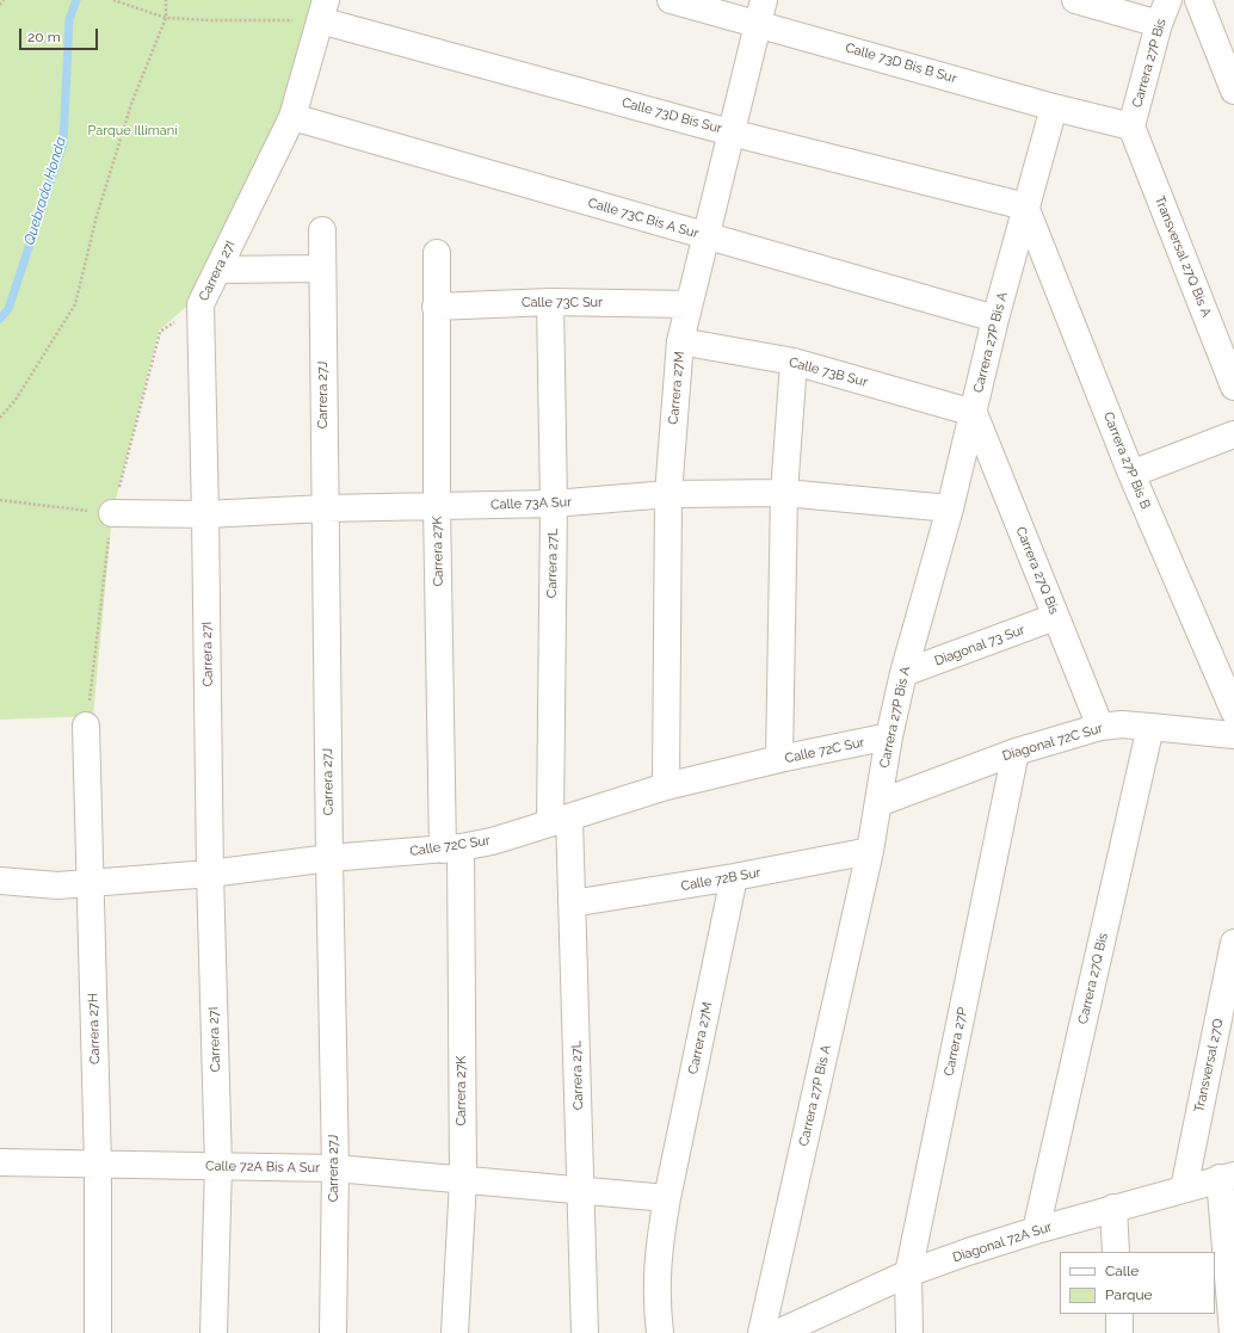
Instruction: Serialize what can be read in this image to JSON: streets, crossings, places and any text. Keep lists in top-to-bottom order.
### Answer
{
  "streets": {
    "street": [
      "Calle 73D Bis B Sur",
      "Carrera 27P Bis",
      "Calle 73D Bis Sur",
      "Calle 73C Bis A Sur",
      "Transversal 27Q Bis A",
      "Carrera 27I",
      "Calle 73C Sur",
      "Carrera 27P Bis A",
      "Calle 73B Sur",
      "Carrera 27M",
      "Carrera 27J",
      "Carrera 27P Bis B",
      "Calle 73A Sur",
      "Carrera 27K",
      "Carrera 27L",
      "Carrera 27Q Bis",
      "Diagonal 73 Sur",
      "Diagonal 72C Sur",
      "Calle 72C Sur",
      "Calle 72B Sur",
      "Carrera 27H",
      "Carrera 27P",
      "Transversal 27Q",
      "Calle 72A Bis A Sur",
      "Diagonal 72A Sur"
    ]
  },
  "crossings": [
    ["Calle 73D Bis B Sur", "Carrera 27P Bis"],
    ["Calle 73D Bis B Sur", "Transversal 27Q Bis A"],
    ["Calle 73D Bis B Sur", "Carrera 27P Bis A"],
    ["Calle 73D Bis B Sur", "Carrera 27M"],
    ["Carrera 27P Bis", "Transversal 27Q Bis A"],
    ["Calle 73D Bis Sur", "Carrera 27I"],
    ["Calle 73D Bis Sur", "Carrera 27P Bis A"],
    ["Calle 73D Bis Sur", "Carrera 27M"],
    ["Calle 73D Bis Sur", "Carrera 27P Bis B"],
    ["Calle 73C Bis A Sur", "Carrera 27I"],
    ["Calle 73C Bis A Sur", "Carrera 27P Bis A"],
    ["Calle 73C Bis A Sur", "Carrera 27M"],
    ["Carrera 27I", "Calle 73A Sur"],
    ["Carrera 27I", "Calle 72C Sur"],
    ["Carrera 27I", "Calle 72A Bis A Sur"],
    ["Calle 73C Sur", "Carrera 27M"],
    ["Calle 73C Sur", "Carrera 27K"],
    ["Calle 73C Sur", "Carrera 27L"],
    ["Carrera 27P Bis A", "Calle 73B Sur"],
    ["Carrera 27P Bis A", "Carrera 27P Bis B"],
    ["Carrera 27P Bis A", "Calle 73A Sur"],
    ["Carrera 27P Bis A", "Carrera 27Q Bis"],
    ["Carrera 27P Bis A", "Diagonal 73 Sur"],
    ["Carrera 27P Bis A", "Diagonal 72C Sur"],
    ["Carrera 27P Bis A", "Calle 72C Sur"],
    ["Carrera 27P Bis A", "Calle 72B Sur"],
    ["Calle 73B Sur", "Carrera 27M"],
    ["Calle 73B Sur", "Carrera 27Q Bis"],
    ["Carrera 27M", "Calle 73A Sur"],
    ["Carrera 27M", "Calle 72C Sur"],
    ["Carrera 27M", "Calle 72B Sur"],
    ["Carrera 27M", "Calle 72A Bis A Sur"],
    ["Carrera 27J", "Calle 73A Sur"],
    ["Carrera 27J", "Calle 72C Sur"],
    ["Carrera 27J", "Calle 72A Bis A Sur"],
    ["Calle 73A Sur", "Carrera 27K"],
    ["Calle 73A Sur", "Carrera 27L"],
    ["Carrera 27K", "Calle 72C Sur"],
    ["Carrera 27K", "Calle 72A Bis A Sur"],
    ["Carrera 27L", "Calle 72C Sur"],
    ["Carrera 27L", "Calle 72B Sur"],
    ["Carrera 27L", "Calle 72A Bis A Sur"],
    ["Carrera 27Q Bis", "Diagonal 73 Sur"],
    ["Carrera 27Q Bis", "Diagonal 72C Sur"],
    ["Carrera 27Q Bis", "Diagonal 72A Sur"],
    ["Diagonal 72C Sur", "Carrera 27P"],
    ["Calle 72C Sur", "Carrera 27H"],
    ["Carrera 27H", "Calle 72A Bis A Sur"],
    ["Carrera 27P", "Diagonal 72A Sur"],
    ["Transversal 27Q", "Diagonal 72A Sur"]
  ],
  "water": ["Quebrada Honda"],
  "parks": ["Parque Illimaní"],
  "legend": ["Calle", "Parque"],
  "scale_bar": "20 m"
}
